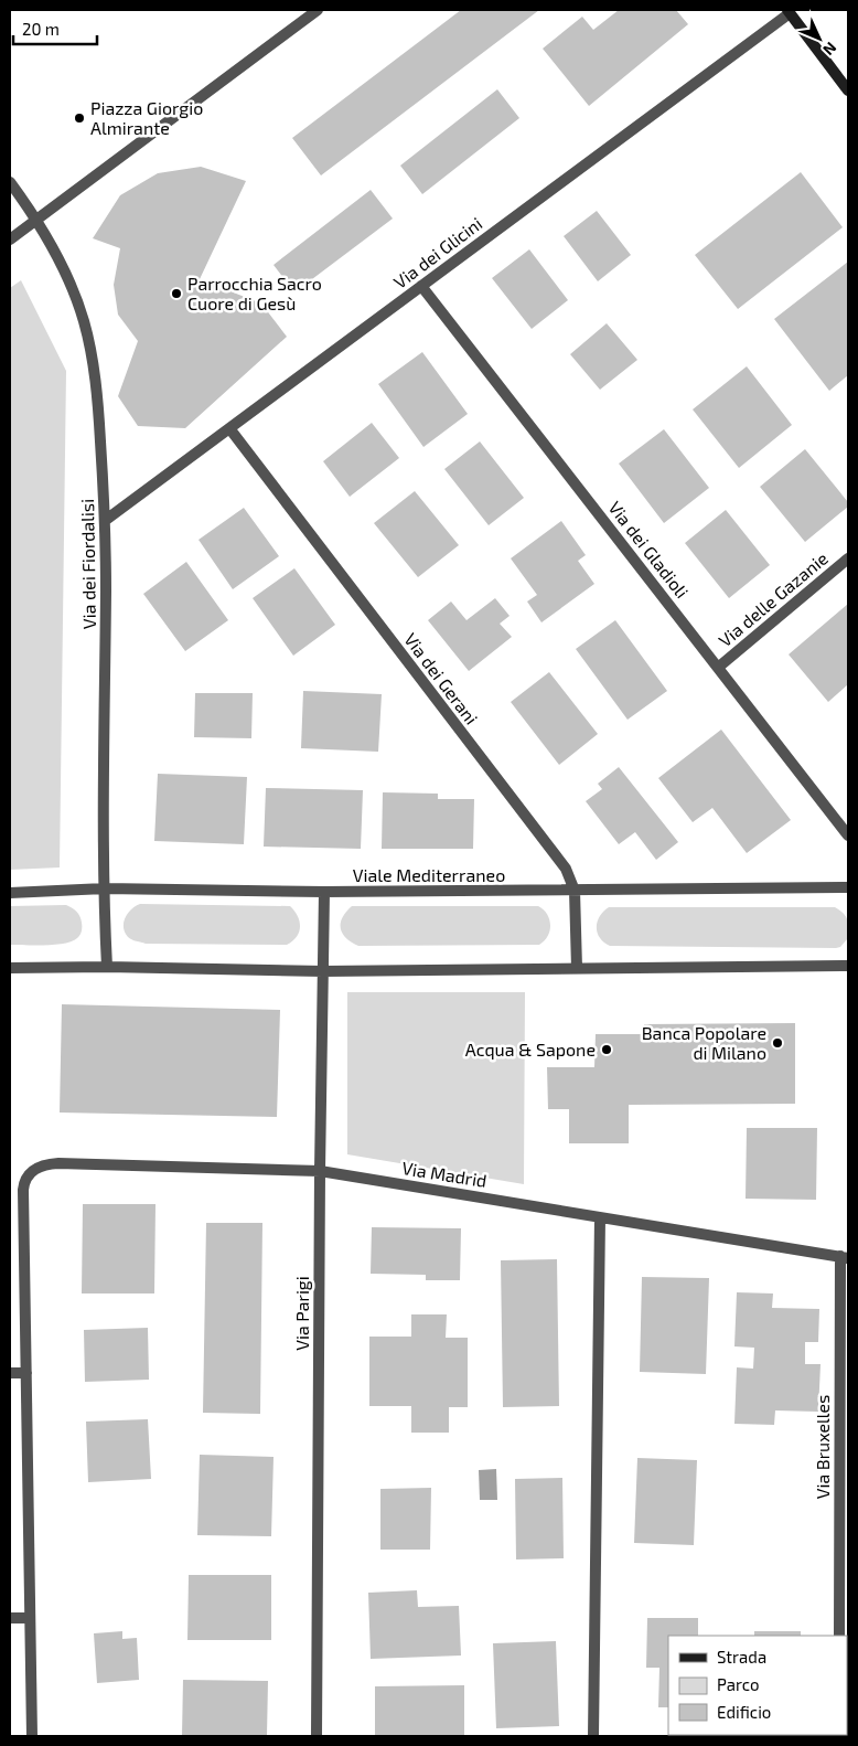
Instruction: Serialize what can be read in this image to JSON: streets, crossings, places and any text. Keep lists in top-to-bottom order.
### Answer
{
  "streets": {
    "street": [
      "Via dei Glicini",
      "Via dei Gladioli",
      "Via dei Fiordalisi",
      "Via delle Gazanie",
      "Via dei Gerani",
      "Viale Mediterraneo",
      "Via Madrid",
      "Via Parigi",
      "Via Bruxelles"
    ]
  },
  "crossings": [
    ["Via dei Glicini", "Via dei Gladioli"],
    ["Via dei Glicini", "Via dei Fiordalisi"],
    ["Via dei Glicini", "Via dei Gerani"],
    ["Via dei Gladioli", "Via delle Gazanie"],
    ["Via dei Fiordalisi", "Viale Mediterraneo"],
    ["Via dei Gerani", "Viale Mediterraneo"],
    ["Viale Mediterraneo", "Via Parigi"],
    ["Via Madrid", "Via Parigi"],
    ["Via Madrid", "Via Bruxelles"]
  ],
  "places": [
    "Piazza Giorgio Almirante",
    "Parrocchia Sacro Cuore di Gesù",
    "Banca Popolare di Milano",
    "Acqua & Sapone"
  ],
  "legend": ["Strada", "Parco", "Edificio"],
  "scale_bar": "20 m",
  "north": "bottom right"
}
